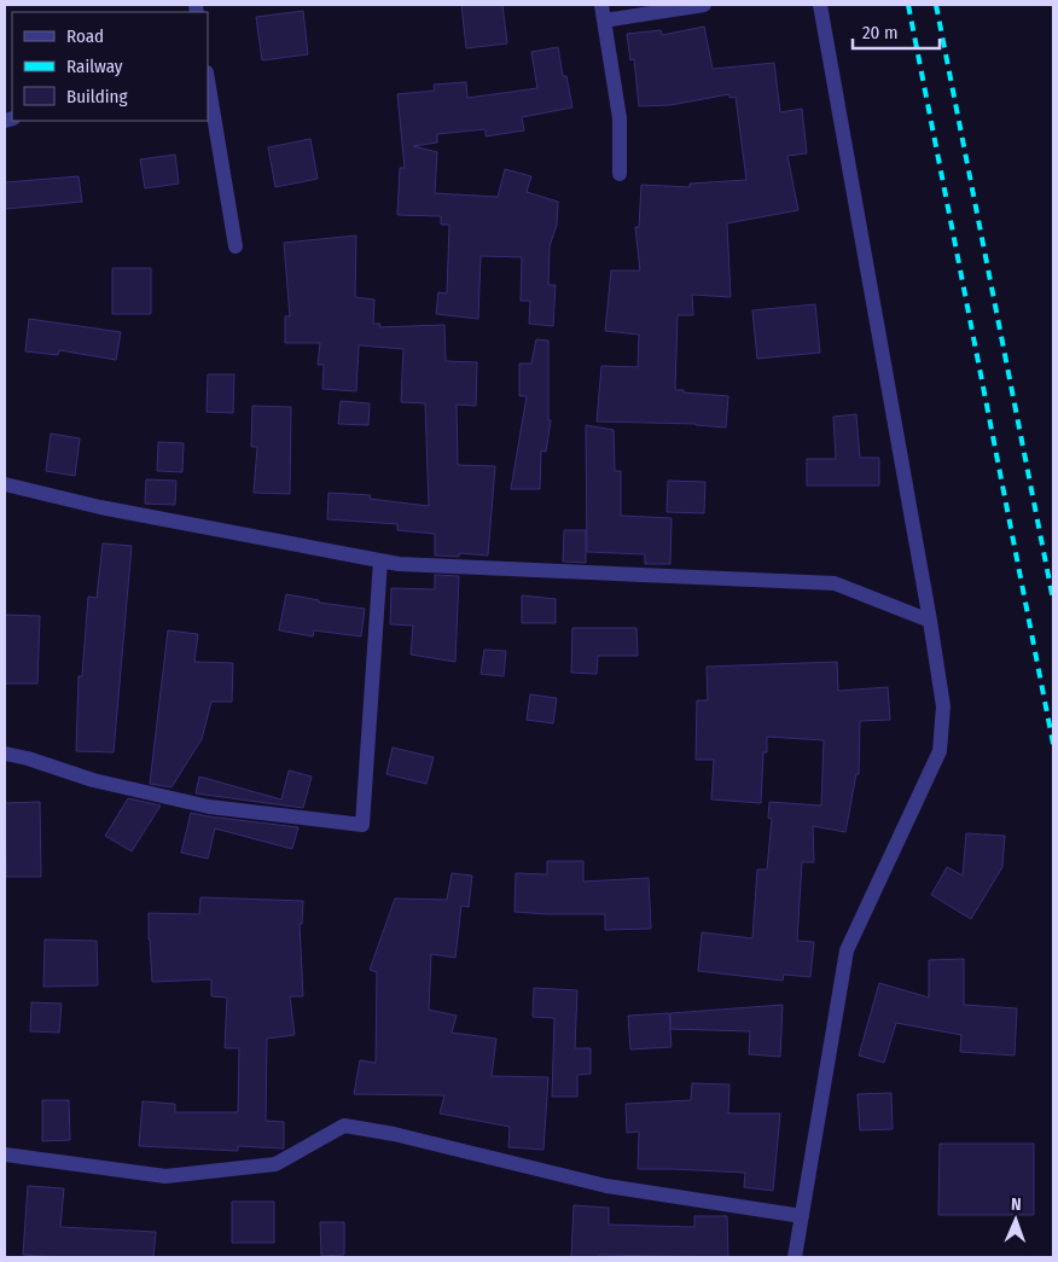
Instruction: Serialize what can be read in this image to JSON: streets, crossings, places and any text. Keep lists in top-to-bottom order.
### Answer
{
  "legend": ["Road", "Railway", "Building"],
  "scale_bar": "20 m",
  "north": "top"
}
